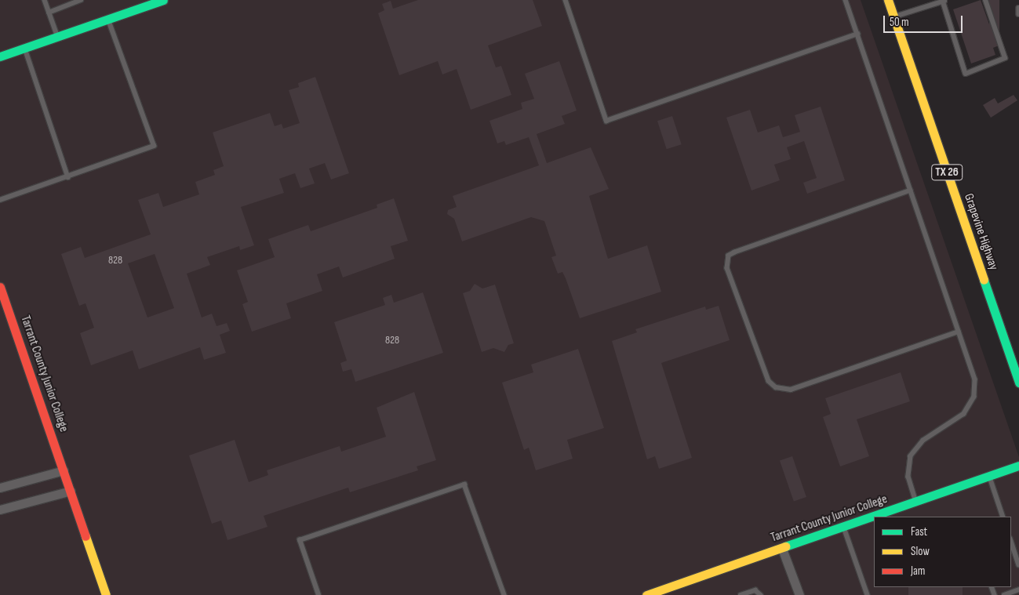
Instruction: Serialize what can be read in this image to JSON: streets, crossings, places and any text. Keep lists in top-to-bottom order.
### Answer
{
  "streets": {
    "street": ["TX 26", "Grapevine Highway", "Tarrant County Junior College"]
  },
  "house_numbers": ["828", "828"],
  "legend": ["Fast", "Slow", "Jam"],
  "scale_bar": "50 m"
}
